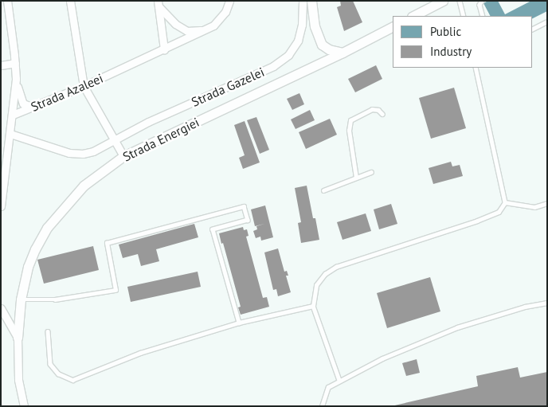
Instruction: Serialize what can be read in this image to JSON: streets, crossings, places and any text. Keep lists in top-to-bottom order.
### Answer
{
  "streets": {
    "street": ["Strada Gazelei", "Strada Azaleei", "Strada Energiei"]
  },
  "legend": ["Public", "Industry"]
}
